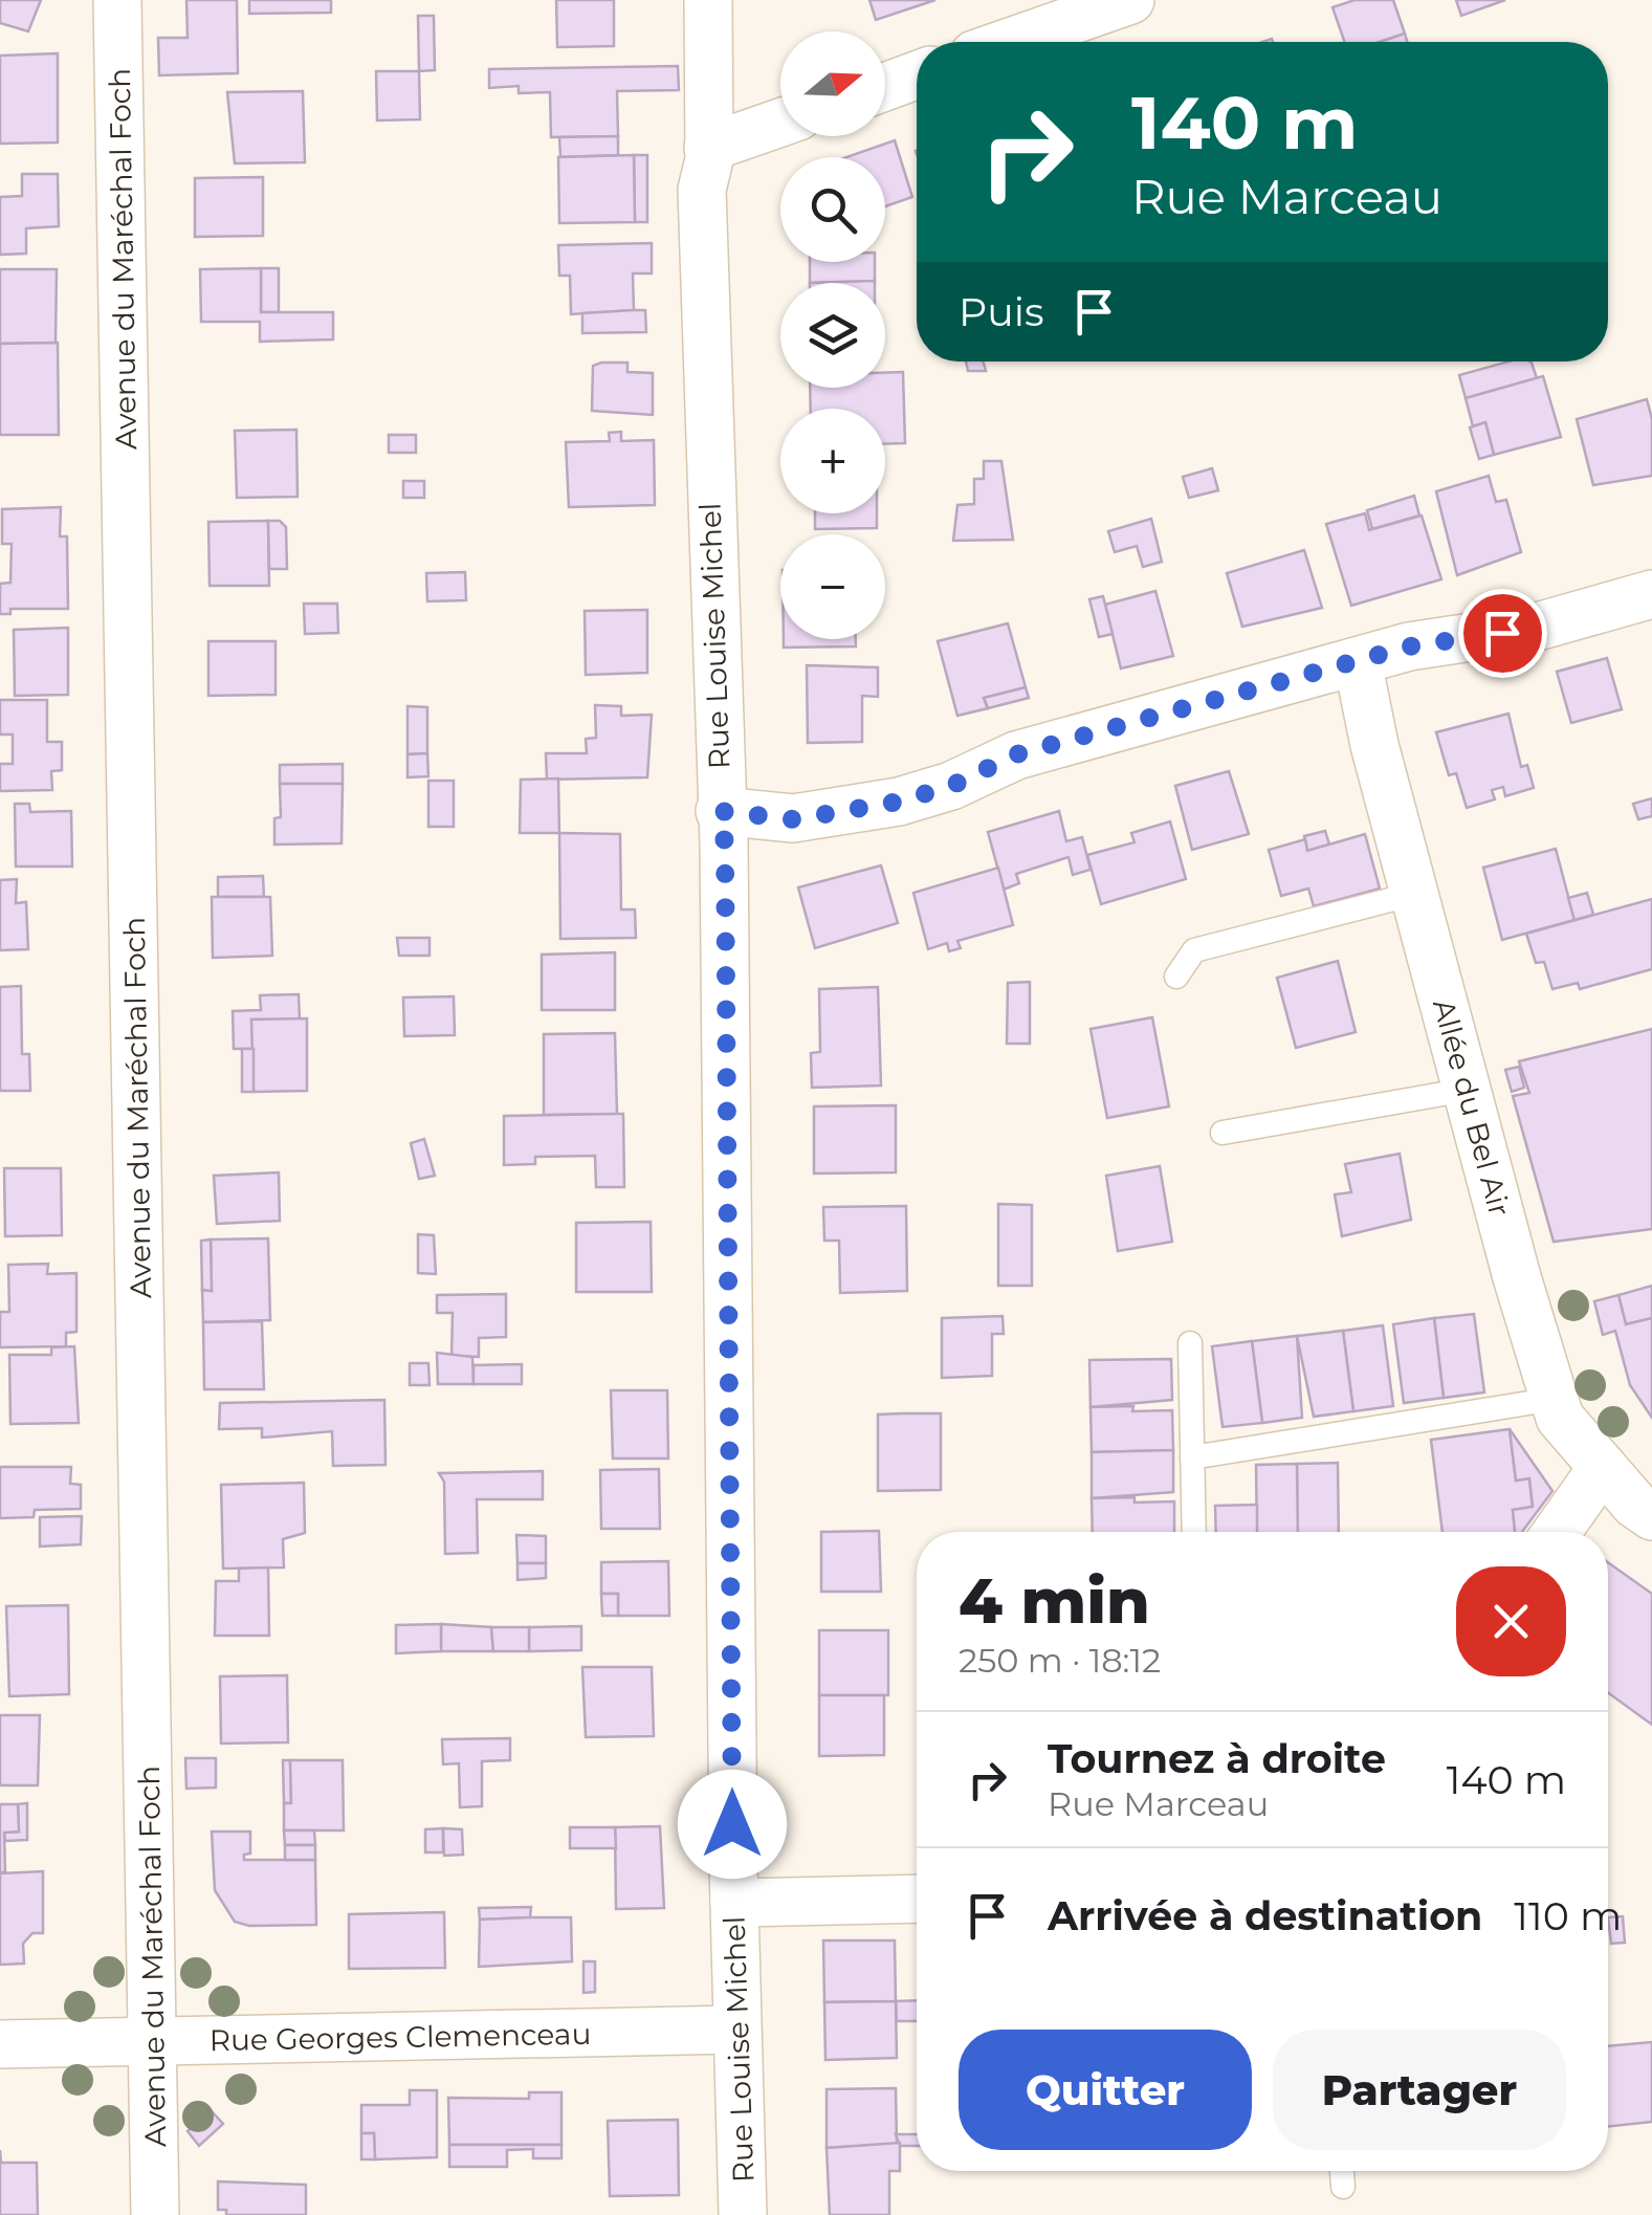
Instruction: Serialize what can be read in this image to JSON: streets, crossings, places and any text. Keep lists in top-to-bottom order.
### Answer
{
  "streets": {
    "street": [
      "Avenue du Maréchal Foch",
      "Rue Louise Michel",
      "Allée du Bel Air",
      "Rue Georges Clemenceau"
    ]
  },
  "crossings": [
    ["Avenue du Maréchal Foch", "Rue Georges Clemenceau"],
    ["Rue Louise Michel", "Rue Georges Clemenceau"]
  ],
  "north": "right",
  "page": {
    "map_buttons": ["+", "−"],
    "turn": ["140 m", "Rue Marceau"],
    "then": "Puis",
    "heading": ["4 min", "250 m · 18:12"],
    "list": [
      {
        "name": "Tournez à droite",
        "note": "Rue Marceau",
        "value": "140 m"
      },
      {
        "name": "Arrivée à destination",
        "value": "110 m"
      }
    ],
    "buttons": ["Quitter", "Partager"]
  }
}
